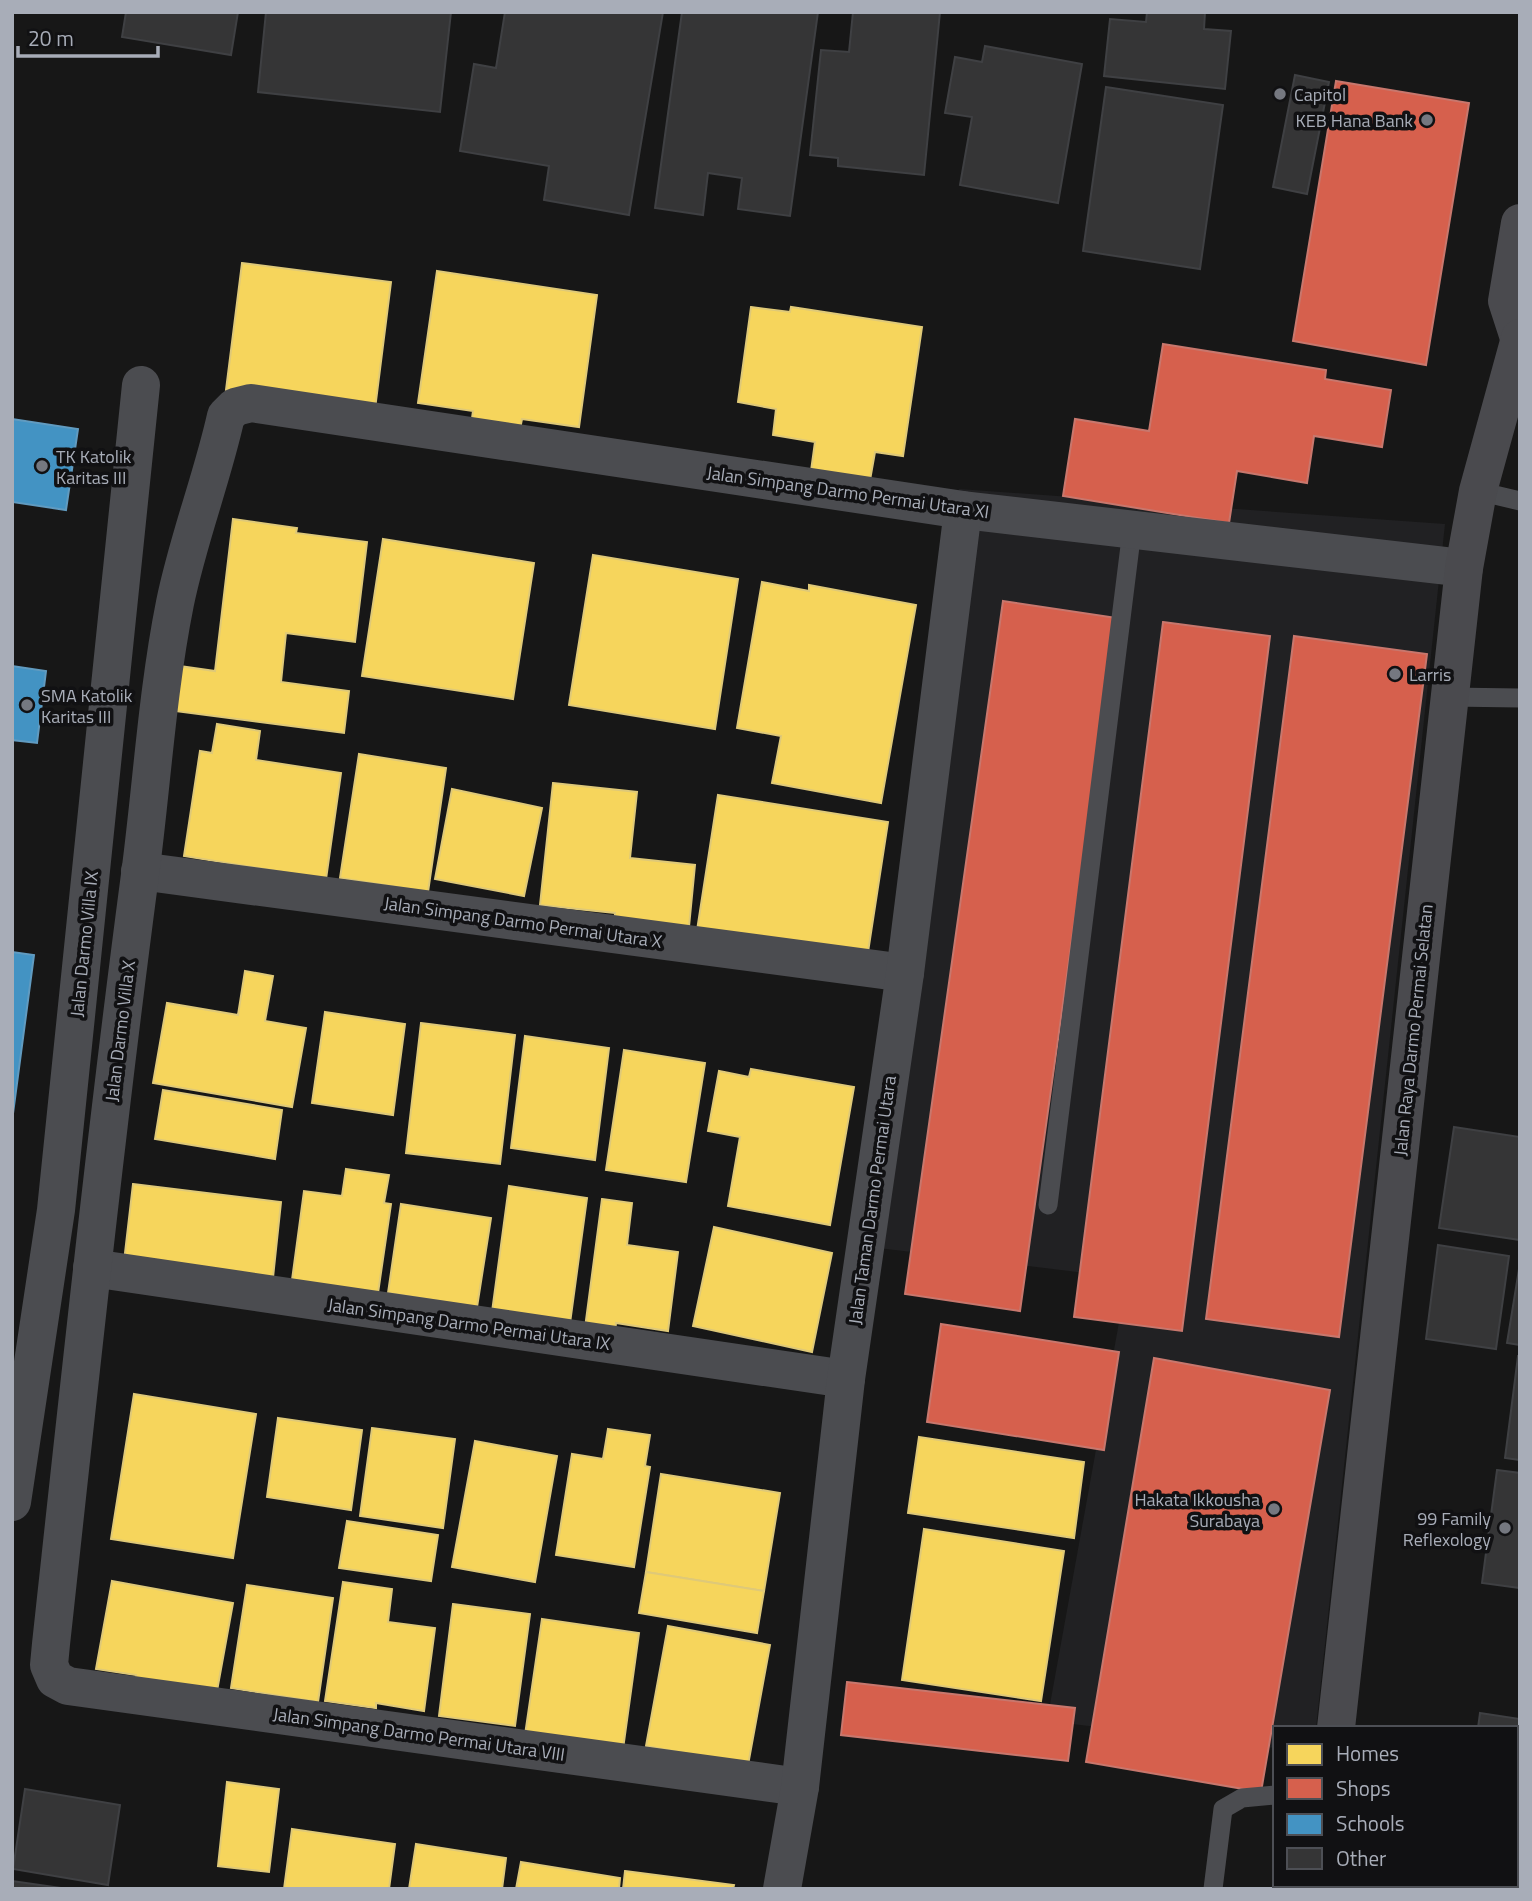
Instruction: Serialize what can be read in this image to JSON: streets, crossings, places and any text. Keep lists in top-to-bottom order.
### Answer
{
  "streets": {
    "street": [
      "Jalan Simpang Darmo Permai Utara XI",
      "Jalan Simpang Darmo Permai Utara X",
      "Jalan Darmo Villa IX",
      "Jalan Raya Darmo Permai Selatan",
      "Jalan Darmo Villa X",
      "Jalan Taman Darmo Permai Utara",
      "Jalan Simpang Darmo Permai Utara IX",
      "Jalan Simpang Darmo Permai Utara VIII"
    ]
  },
  "crossings": [
    ["Jalan Simpang Darmo Permai Utara XI", "Jalan Raya Darmo Permai Selatan"],
    ["Jalan Simpang Darmo Permai Utara XI", "Jalan Darmo Villa X"],
    ["Jalan Simpang Darmo Permai Utara XI", "Jalan Taman Darmo Permai Utara"],
    ["Jalan Simpang Darmo Permai Utara X", "Jalan Darmo Villa X"],
    ["Jalan Simpang Darmo Permai Utara X", "Jalan Taman Darmo Permai Utara"],
    ["Jalan Darmo Villa X", "Jalan Simpang Darmo Permai Utara IX"],
    ["Jalan Darmo Villa X", "Jalan Simpang Darmo Permai Utara VIII"],
    ["Jalan Taman Darmo Permai Utara", "Jalan Simpang Darmo Permai Utara IX"],
    ["Jalan Taman Darmo Permai Utara", "Jalan Simpang Darmo Permai Utara VIII"]
  ],
  "places": [
    "Capitol",
    "KEB Hana Bank",
    "TK Katolik Karitas III",
    "Larris",
    "SMA Katolik Karitas III",
    "Hakata Ikkousha Surabaya",
    "99 Family Reflexology"
  ],
  "legend": [
    "Homes",
    "Shops",
    "Schools",
    "Other"
  ],
  "scale_bar": "20 m"
}
